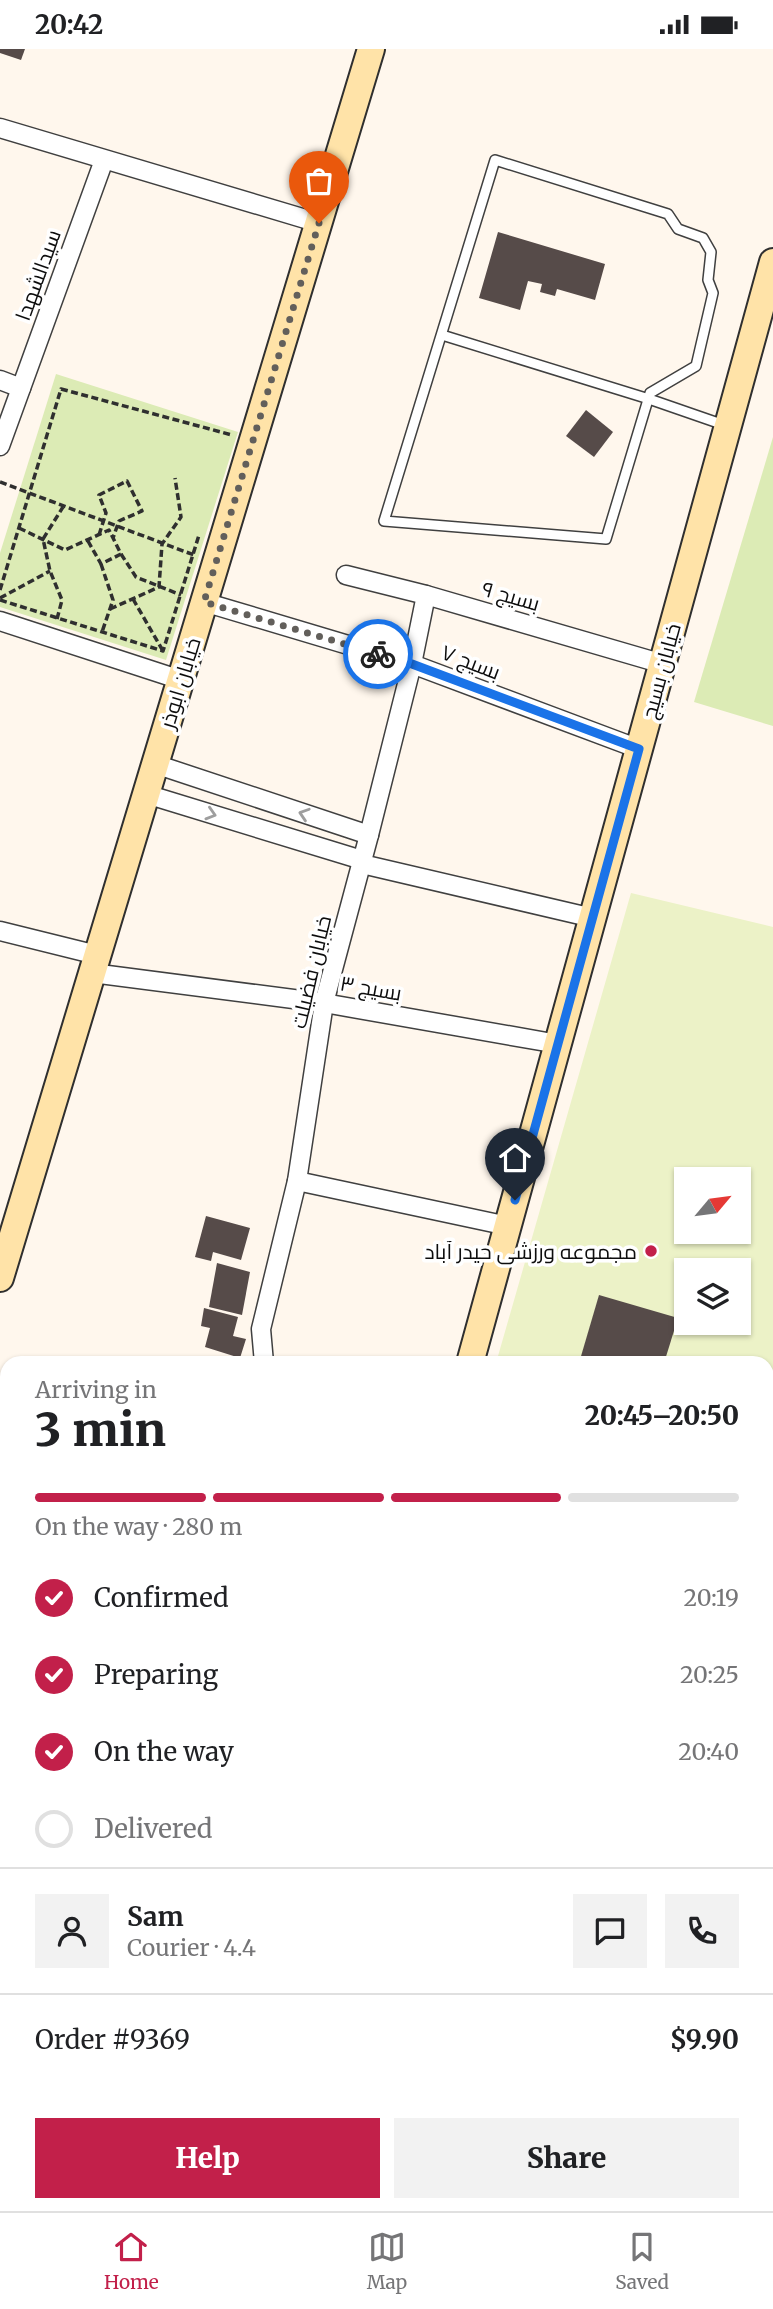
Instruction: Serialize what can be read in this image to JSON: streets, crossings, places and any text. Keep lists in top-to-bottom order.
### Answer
{
  "streets": {
    "street": [
      "سیدالشهدا",
      "بسیج ۹",
      "بسیج ۷",
      "خیابان بسیج",
      "خیابان ابوذر",
      "خیابان فضیلت",
      "بسیج ۳"
    ]
  },
  "crossings": [
    ["بسیج ۹", "خیابان بسیج"],
    ["بسیج ۹", "خیابان فضیلت"],
    ["بسیج ۷", "خیابان بسیج"],
    ["بسیج ۷", "خیابان ابوذر"],
    ["بسیج ۷", "خیابان فضیلت"],
    ["خیابان بسیج", "بسیج ۳"],
    ["خیابان ابوذر", "بسیج ۳"],
    ["خیابان فضیلت", "بسیج ۳"]
  ],
  "places": ["مجموعه ورزشی حیدر آباد"],
  "north": "top right",
  "page": {
    "status": "20:42",
    "heading": ["3 min", "Arriving in", "20:45–20:50"],
    "panel": [
      "Sam",
      "Courier · 4.4",
      "Order #9369",
      "$9.90"
    ],
    "bar": "On the way · 280 m",
    "list": [
      ["Confirmed", "20:19"],
      ["Preparing", "20:25"],
      ["On the way", "20:40"],
      "Delivered"
    ],
    "buttons": ["Help", "Share"],
    "tabs": ["Home", "Map", "Saved"]
  }
}
